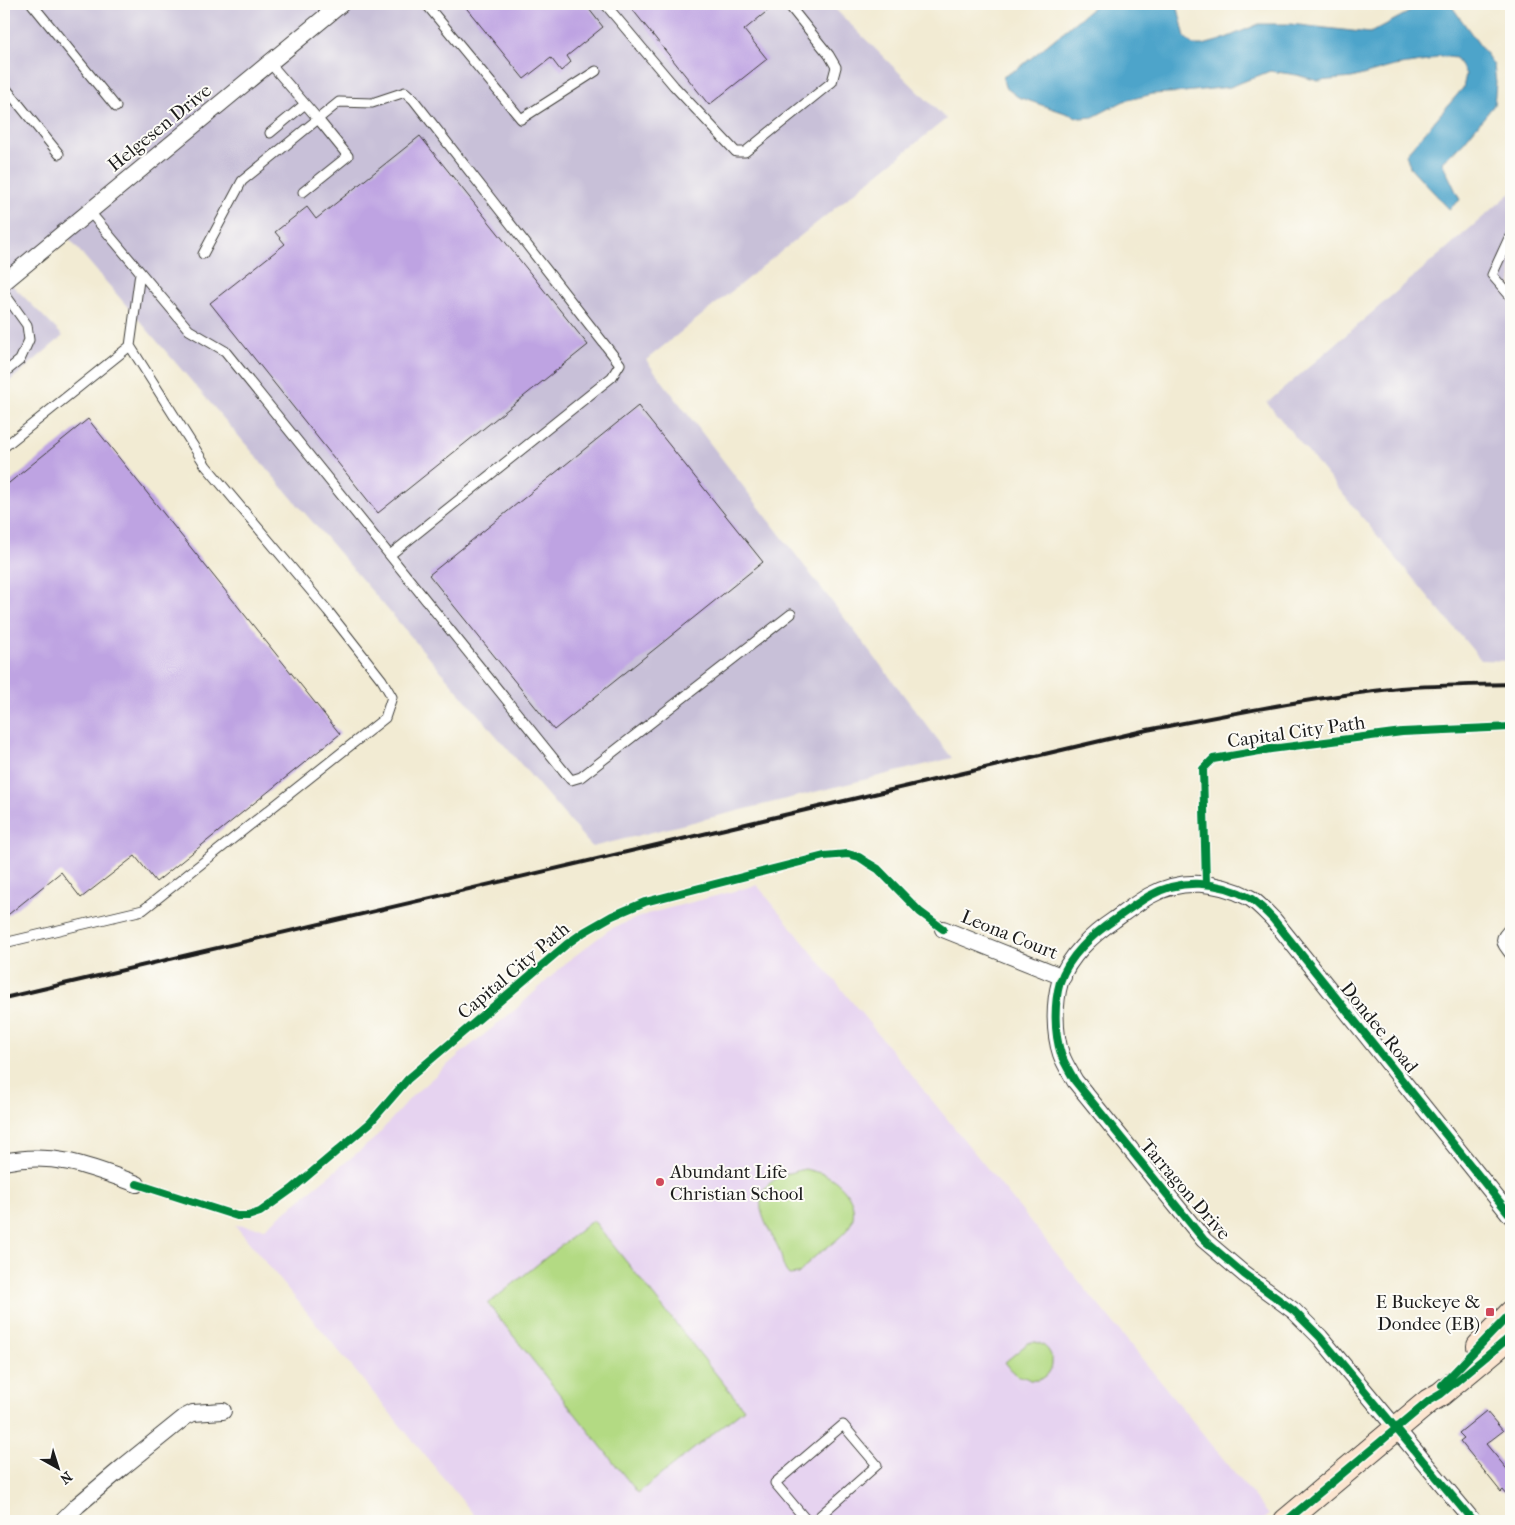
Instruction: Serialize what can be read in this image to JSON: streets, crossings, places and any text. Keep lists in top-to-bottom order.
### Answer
{
  "streets": {
    "street": [
      "Helgesen Drive",
      "Leona Court",
      "Dondee Road",
      "Tarragon Drive"
    ],
    "cycle path": ["Capital City Path"]
  },
  "crossings": [
    ["Leona Court", "Tarragon Drive"],
    ["Dondee Road", "Tarragon Drive"]
  ],
  "places": {
    "other": ["Abundant Life Christian School"],
    "transit": ["E Buckeye & Dondee (EB)"]
  },
  "north": "bottom right"
}
